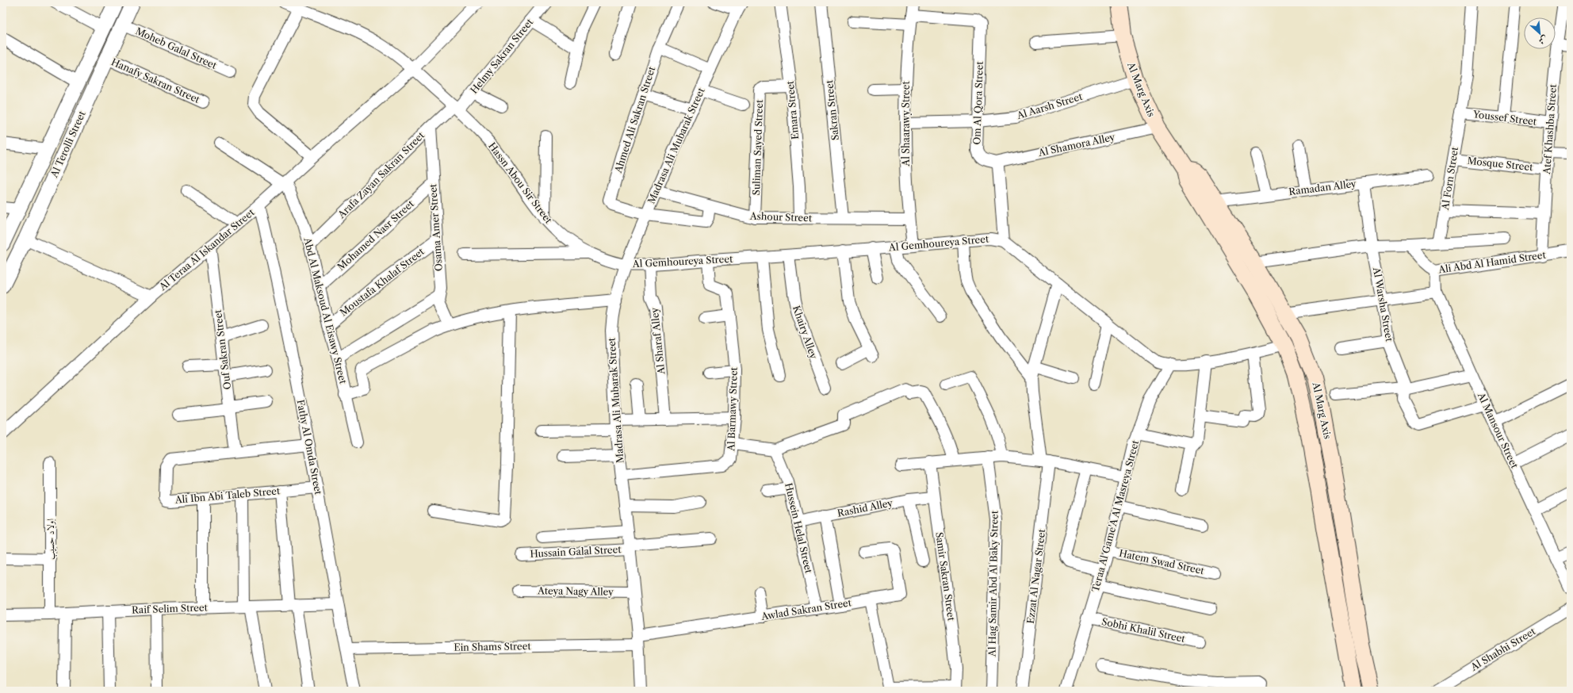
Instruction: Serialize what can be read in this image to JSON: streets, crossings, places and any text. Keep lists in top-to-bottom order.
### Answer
{
  "streets": {
    "main road": ["Al Marg Axis"],
    "street": [
      "Moheb Galal Street",
      "Helmy Sakran Street",
      "Hanafy Sakran Street",
      "Om Al Qora Street",
      "Al Aarsh Street",
      "Emara Street",
      "Sakran Street",
      "Youssef Street",
      "Ahmed Ali Sakran Street",
      "Al Shaarawy Street",
      "Atef Khashba Street",
      "Al Terolli Street",
      "Al Shamora Alley",
      "Madrasa Ali Mubarak Street",
      "Suliman Sayed Street",
      "Mosque Street",
      "Arafa Zayan Sakran Street",
      "Al Forn Street",
      "Hassn Abou Sir Street",
      "Ramadan Alley",
      "Ashour Street",
      "Osama Amer Street",
      "Mohamed Nasr Street",
      "Al Gemhoureya Street",
      "Al Teraa Al Iskandar Street",
      "Ali Abd Al Hamid Street",
      "Moustafa Khalaf Street",
      "Al Warsha Street",
      "Abd Al Maksoud Al Eisawy Street",
      "Khairy Alley",
      "Al Sharaf Alley",
      "Ouf Sakran Street",
      "Al Barmawy Street",
      "Al Mansour Street",
      "Fathy Al Omda Street",
      "Ali Ibn Abi Taleb Street",
      "Rashid Alley",
      "Teraa Al Game'A Al Masreya Street",
      "Hussein Helal Street",
      "اولاد حسيب",
      "Hussain Galal Street",
      "Hatem Swad Street",
      "Samir Sakran Street",
      "Ezzat Al Nagar Street",
      "Al Hag Samir Abd Al Baky Street",
      "Ateya Nagy Alley",
      "Raif Selim Street",
      "Awlad Sakran Street",
      "Sobhi Khalil Street",
      "Ein Shams Street",
      "Al Shabhi Street"
    ]
  },
  "crossings": [
    ["Moheb Galal Street", "Al Terolli Street"],
    ["Helmy Sakran Street", "Arafa Zayan Sakran Street"],
    ["Helmy Sakran Street", "Hassn Abou Sir Street"],
    ["Hanafy Sakran Street", "Al Terolli Street"],
    ["Al Marg Axis", "Al Aarsh Street"],
    ["Al Marg Axis", "Al Shamora Alley"],
    ["Al Marg Axis", "Ramadan Alley"],
    ["Om Al Qora Street", "Al Aarsh Street"],
    ["Om Al Qora Street", "Al Shaarawy Street"],
    ["Om Al Qora Street", "Al Shamora Alley"],
    ["Al Aarsh Street", "Al Shaarawy Street"],
    ["Emara Street", "Suliman Sayed Street"],
    ["Emara Street", "Ashour Street"],
    ["Sakran Street", "Ashour Street"],
    ["Youssef Street", "Atef Khashba Street"],
    ["Youssef Street", "Al Forn Street"],
    ["Ahmed Ali Sakran Street", "Madrasa Ali Mubarak Street"],
    ["Ahmed Ali Sakran Street", "Ashour Street"],
    ["Al Shaarawy Street", "Ashour Street"],
    ["Al Shaarawy Street", "Al Gemhoureya Street"],
    ["Atef Khashba Street", "Mosque Street"],
    ["Atef Khashba Street", "Ali Abd Al Hamid Street"],
    ["Madrasa Ali Mubarak Street", "Hassn Abou Sir Street"],
    ["Madrasa Ali Mubarak Street", "Ashour Street"],
    ["Madrasa Ali Mubarak Street", "Al Gemhoureya Street"],
    ["Madrasa Ali Mubarak Street", "Al Barmawy Street"],
    ["Madrasa Ali Mubarak Street", "Hussain Galal Street"],
    ["Madrasa Ali Mubarak Street", "Ateya Nagy Alley"],
    ["Madrasa Ali Mubarak Street", "Awlad Sakran Street"],
    ["Madrasa Ali Mubarak Street", "Ein Shams Street"],
    ["Suliman Sayed Street", "Ashour Street"],
    ["Mosque Street", "Al Forn Street"],
    ["Arafa Zayan Sakran Street", "Hassn Abou Sir Street"],
    ["Arafa Zayan Sakran Street", "Osama Amer Street"],
    ["Arafa Zayan Sakran Street", "Abd Al Maksoud Al Eisawy Street"],
    ["Hassn Abou Sir Street", "Al Gemhoureya Street"],
    ["Hassn Abou Sir Street", "Al Teraa Al Iskandar Street"],
    ["Ramadan Alley", "Al Warsha Street"],
    ["Osama Amer Street", "Mohamed Nasr Street"],
    ["Osama Amer Street", "Moustafa Khalaf Street"],
    ["Mohamed Nasr Street", "Abd Al Maksoud Al Eisawy Street"],
    ["Al Gemhoureya Street", "Khairy Alley"],
    ["Al Gemhoureya Street", "Al Sharaf Alley"],
    ["Al Gemhoureya Street", "Al Barmawy Street"],
    ["Al Teraa Al Iskandar Street", "Abd Al Maksoud Al Eisawy Street"],
    ["Al Teraa Al Iskandar Street", "Ouf Sakran Street"],
    ["Al Teraa Al Iskandar Street", "Fathy Al Omda Street"],
    ["Ali Abd Al Hamid Street", "Al Mansour Street"],
    ["Moustafa Khalaf Street", "Abd Al Maksoud Al Eisawy Street"],
    ["Al Warsha Street", "Al Mansour Street"],
    ["Ouf Sakran Street", "Ali Ibn Abi Taleb Street"],
    ["Fathy Al Omda Street", "Ali Ibn Abi Taleb Street"],
    ["Fathy Al Omda Street", "Raif Selim Street"],
    ["Fathy Al Omda Street", "Ein Shams Street"],
    ["Rashid Alley", "Hussein Helal Street"],
    ["Rashid Alley", "Samir Sakran Street"],
    ["Teraa Al Game'A Al Masreya Street", "Hatem Swad Street"],
    ["Teraa Al Game'A Al Masreya Street", "Sobhi Khalil Street"],
    ["Hussein Helal Street", "Awlad Sakran Street"],
    ["اولاد حسيب", "Raif Selim Street"],
    ["Awlad Sakran Street", "Ein Shams Street"]
  ],
  "north": "bottom right"
}
